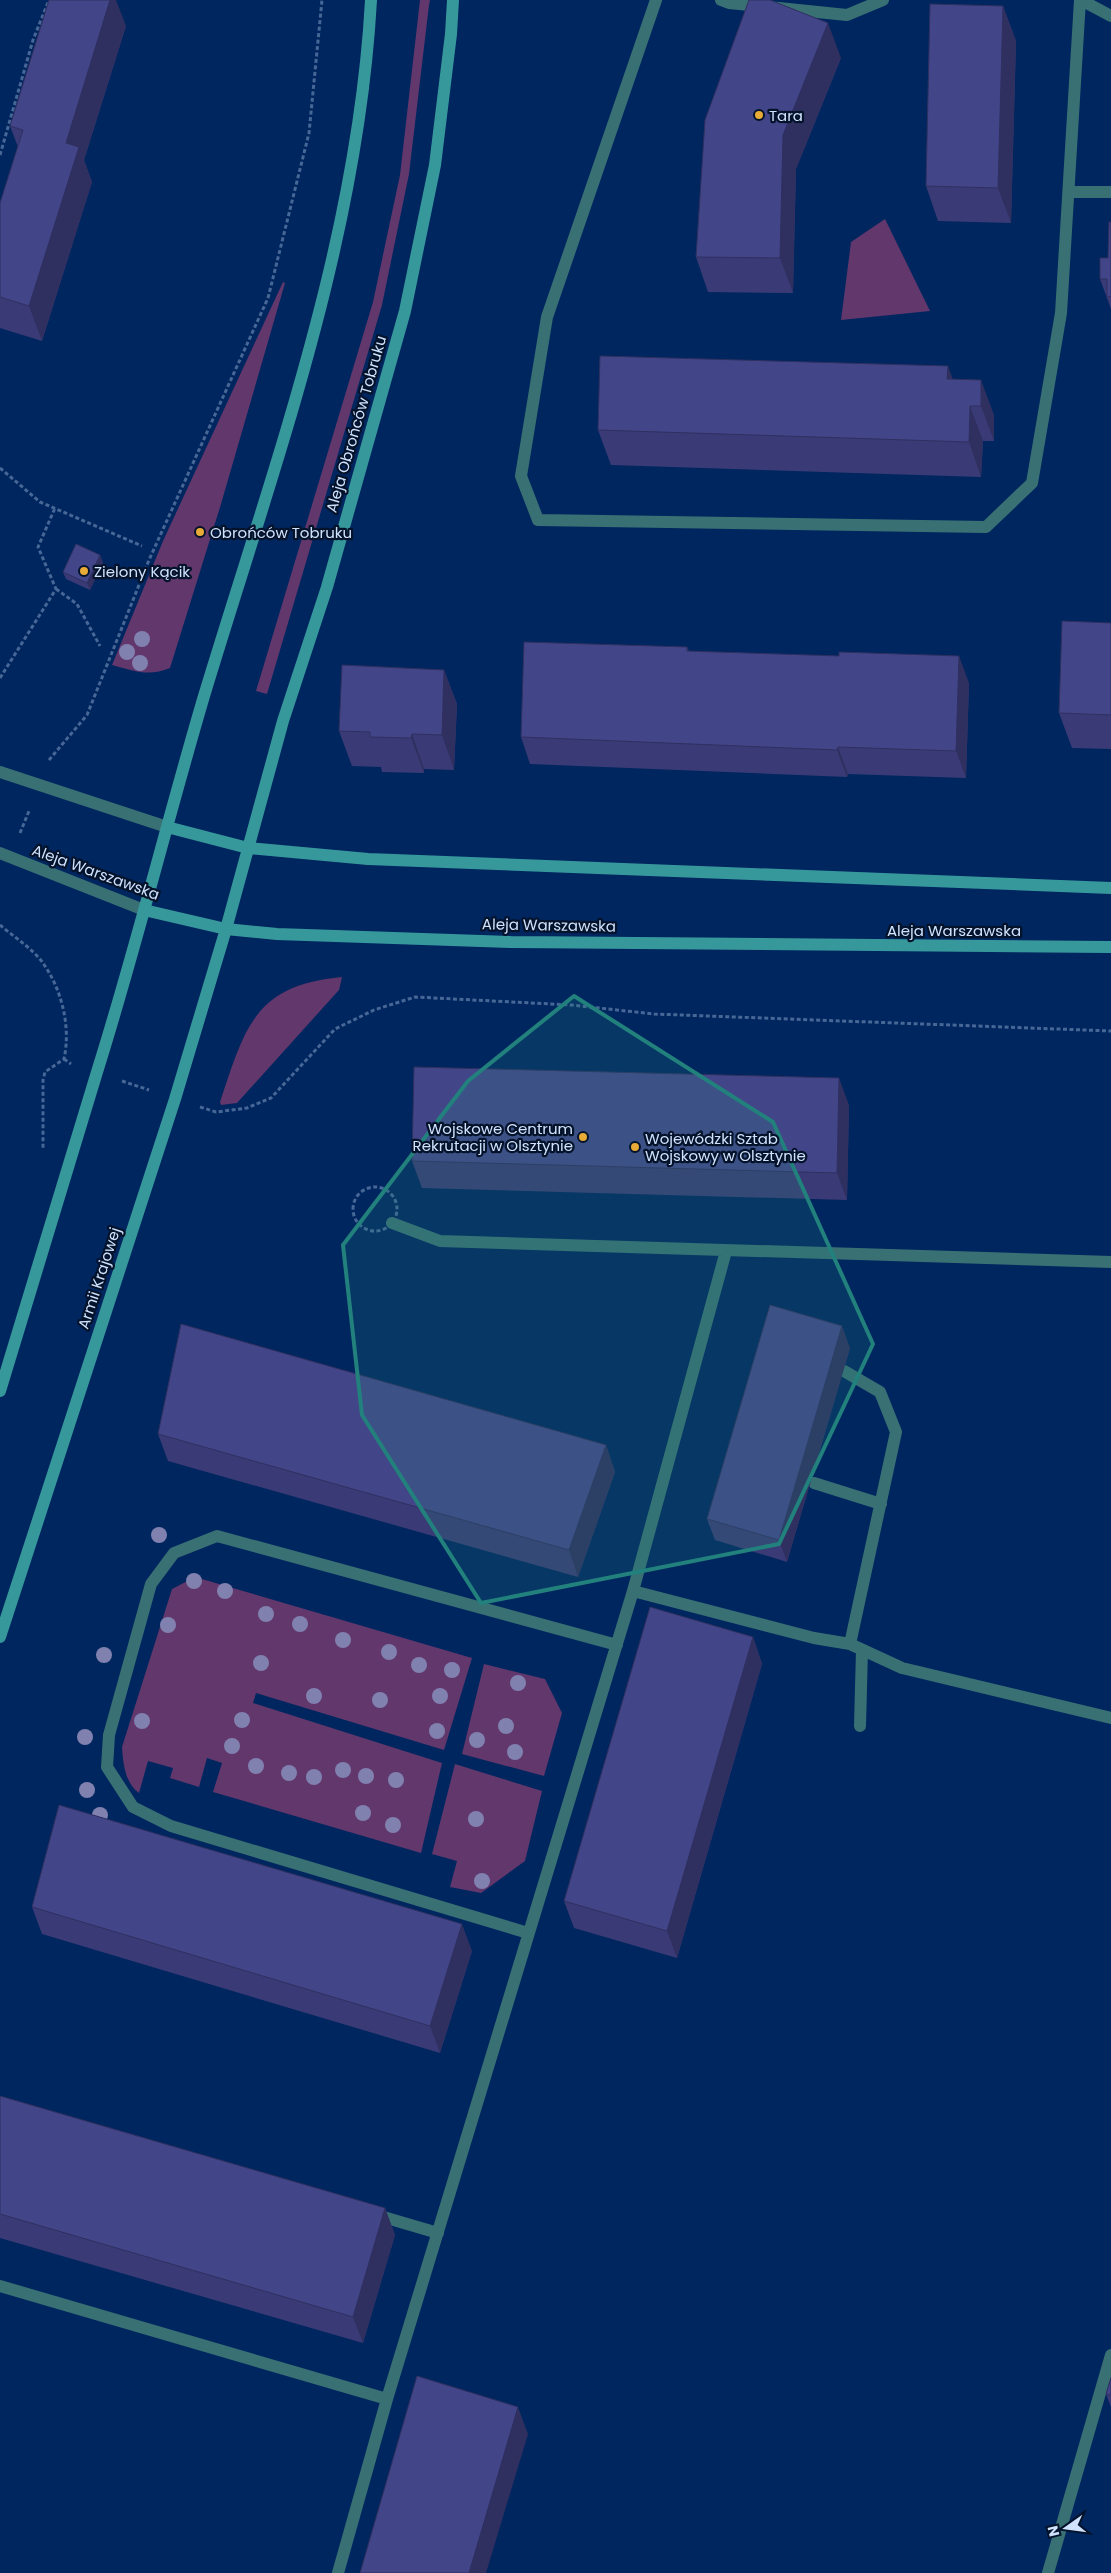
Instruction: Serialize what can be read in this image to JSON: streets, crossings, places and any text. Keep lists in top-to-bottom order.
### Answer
{
  "streets": {
    "main road": ["Aleja Obrońców Tobruku", "Aleja Warszawska", "Armii Krajowej"]
  },
  "crossings": [
    ["Aleja Obrońców Tobruku", "Aleja Warszawska"],
    ["Aleja Obrońców Tobruku", "Armii Krajowej"],
    ["Aleja Warszawska", "Armii Krajowej"]
  ],
  "places": [
    "Tara",
    "Obrońców Tobruku",
    "Zielony Kącik",
    "Wojskowe Centrum Rekrutacji w Olsztynie",
    "Wojewódzki Sztab Wojskowy w Olsztynie"
  ],
  "north": "left"
}
